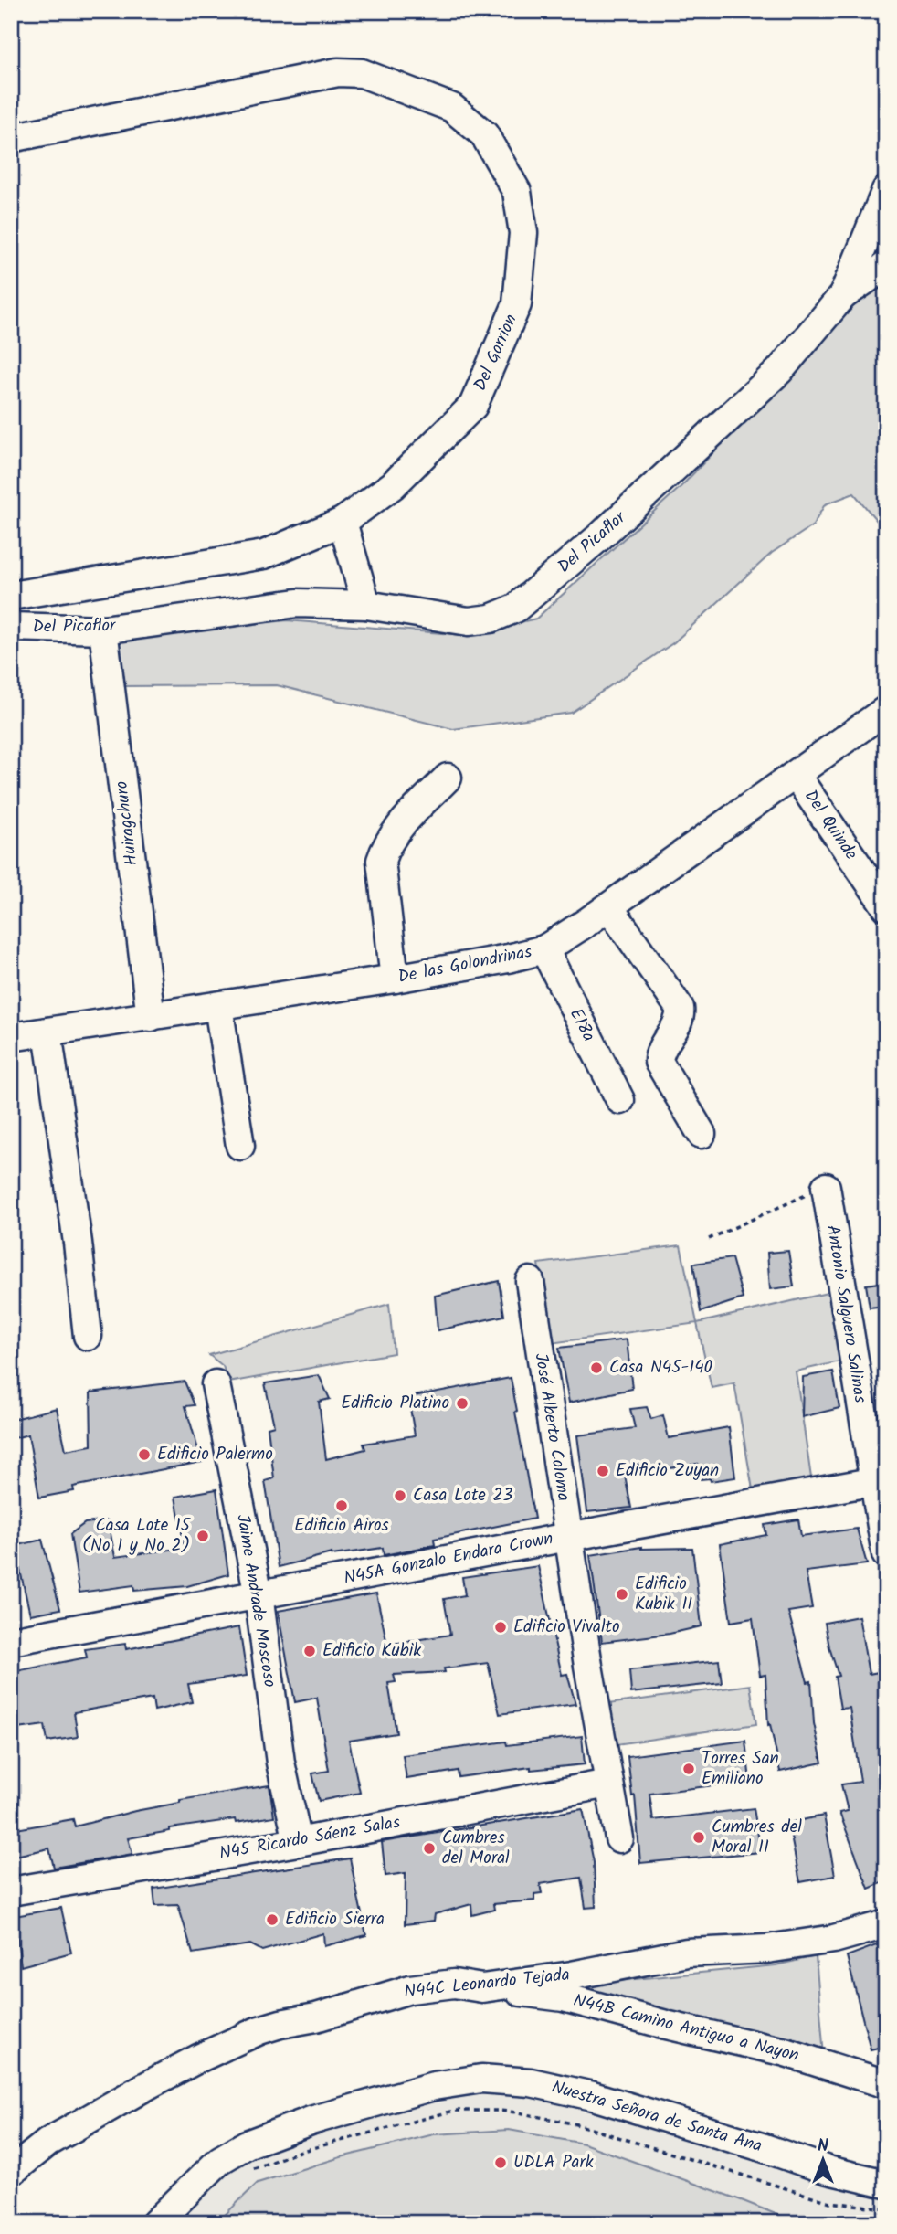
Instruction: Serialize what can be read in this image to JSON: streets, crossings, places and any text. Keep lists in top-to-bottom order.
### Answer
{
  "streets": {
    "street": [
      "Del Gorrion",
      "Del Picaflor",
      "Huiragchuro",
      "Del Quinde",
      "De las Golondrinas",
      "E18a",
      "Antonio Salguero Salinas",
      "José Alberto Coloma",
      "N45A Gonzalo Endara Crown",
      "Jaime Andrade Moscoso",
      "N45 Ricardo Sáenz Salas",
      "N44C Leonardo Tejada",
      "N44B Camino Antiguo a Nayon",
      "Nuestra Señora de Santa Ana"
    ]
  },
  "crossings": [
    ["Del Picaflor", "Huiragchuro"],
    ["Huiragchuro", "De las Golondrinas"],
    ["Del Quinde", "De las Golondrinas"],
    ["De las Golondrinas", "E18a"],
    ["Antonio Salguero Salinas", "N45A Gonzalo Endara Crown"],
    ["José Alberto Coloma", "N45A Gonzalo Endara Crown"],
    ["José Alberto Coloma", "N45 Ricardo Sáenz Salas"],
    ["N45A Gonzalo Endara Crown", "Jaime Andrade Moscoso"],
    ["Jaime Andrade Moscoso", "N45 Ricardo Sáenz Salas"],
    ["N44C Leonardo Tejada", "N44B Camino Antiguo a Nayon"]
  ],
  "places": [
    "Casa N45-140",
    "Edificio Platino",
    "Edificio Palermo",
    "Edificio Zuyan",
    "Casa Lote 23",
    "Edificio Airos",
    "Casa Lote 15 (No 1 y No 2)",
    "Edificio Kubik II",
    "Edificio Vivalto",
    "Edificio Kubik",
    "Torres San Emiliano",
    "Cumbres del Moral II",
    "Cumbres del Moral",
    "Edificio Sierra",
    "UDLA Park"
  ],
  "north": "top"
}
